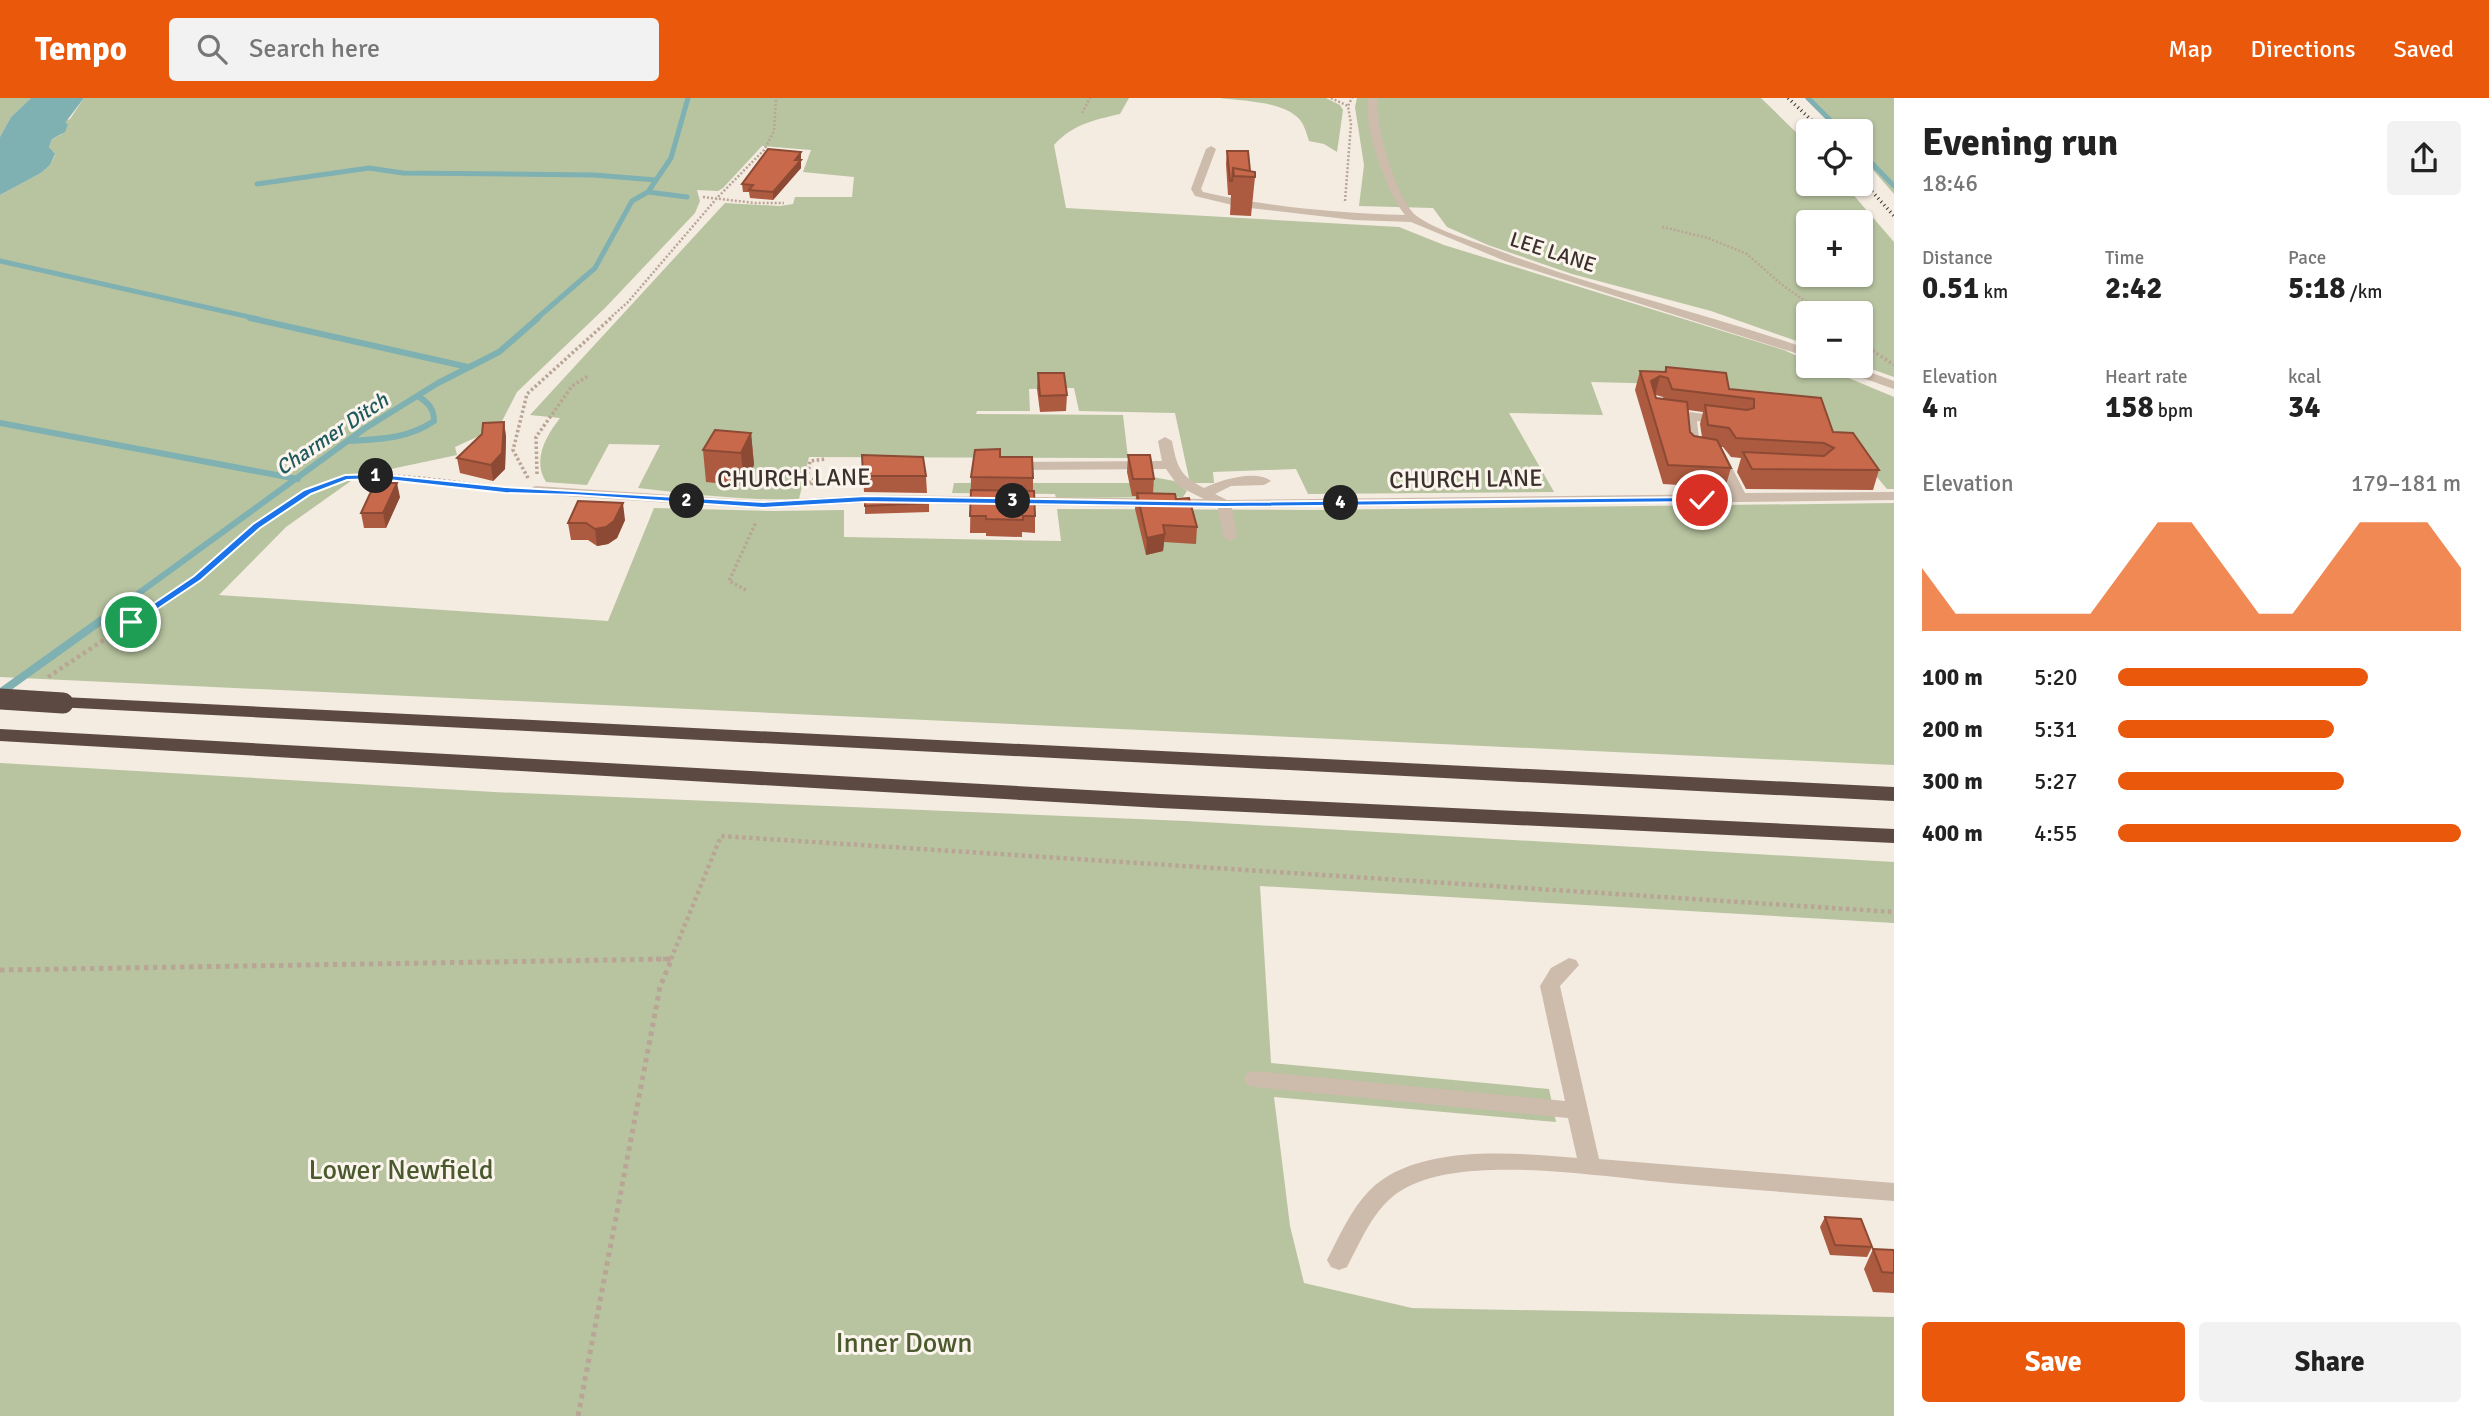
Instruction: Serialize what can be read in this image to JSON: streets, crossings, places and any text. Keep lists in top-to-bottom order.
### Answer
{
  "streets": {
    "street": ["LEE LANE", "CHURCH LANE"]
  },
  "water": ["Charmer Ditch"],
  "parks": ["Lower Newfield", "Inner Down"],
  "page": {
    "header": "Tempo",
    "search": "Search here",
    "nav": ["Map", "Directions", "Saved"],
    "heading": ["Evening run", "18:46"],
    "map_buttons": ["+", "−"],
    "stats": [
      ["Distance", "0.51 km"],
      ["Time", "2:42"],
      ["Pace", "5:18 /km"],
      ["Elevation", "4 m"],
      ["Heart rate", "158 bpm"],
      ["kcal", "34"]
    ],
    "chart": ["Elevation", "179–181 m"],
    "pins": [
      "1",
      "2",
      "3",
      "4"
    ],
    "list": [
      {
        "name": "100 m",
        "note": "5:20"
      },
      {
        "name": "200 m",
        "note": "5:31"
      },
      {
        "name": "300 m",
        "note": "5:27"
      },
      {
        "name": "400 m",
        "note": "4:55"
      }
    ],
    "buttons": ["Save", "Share"]
  }
}
